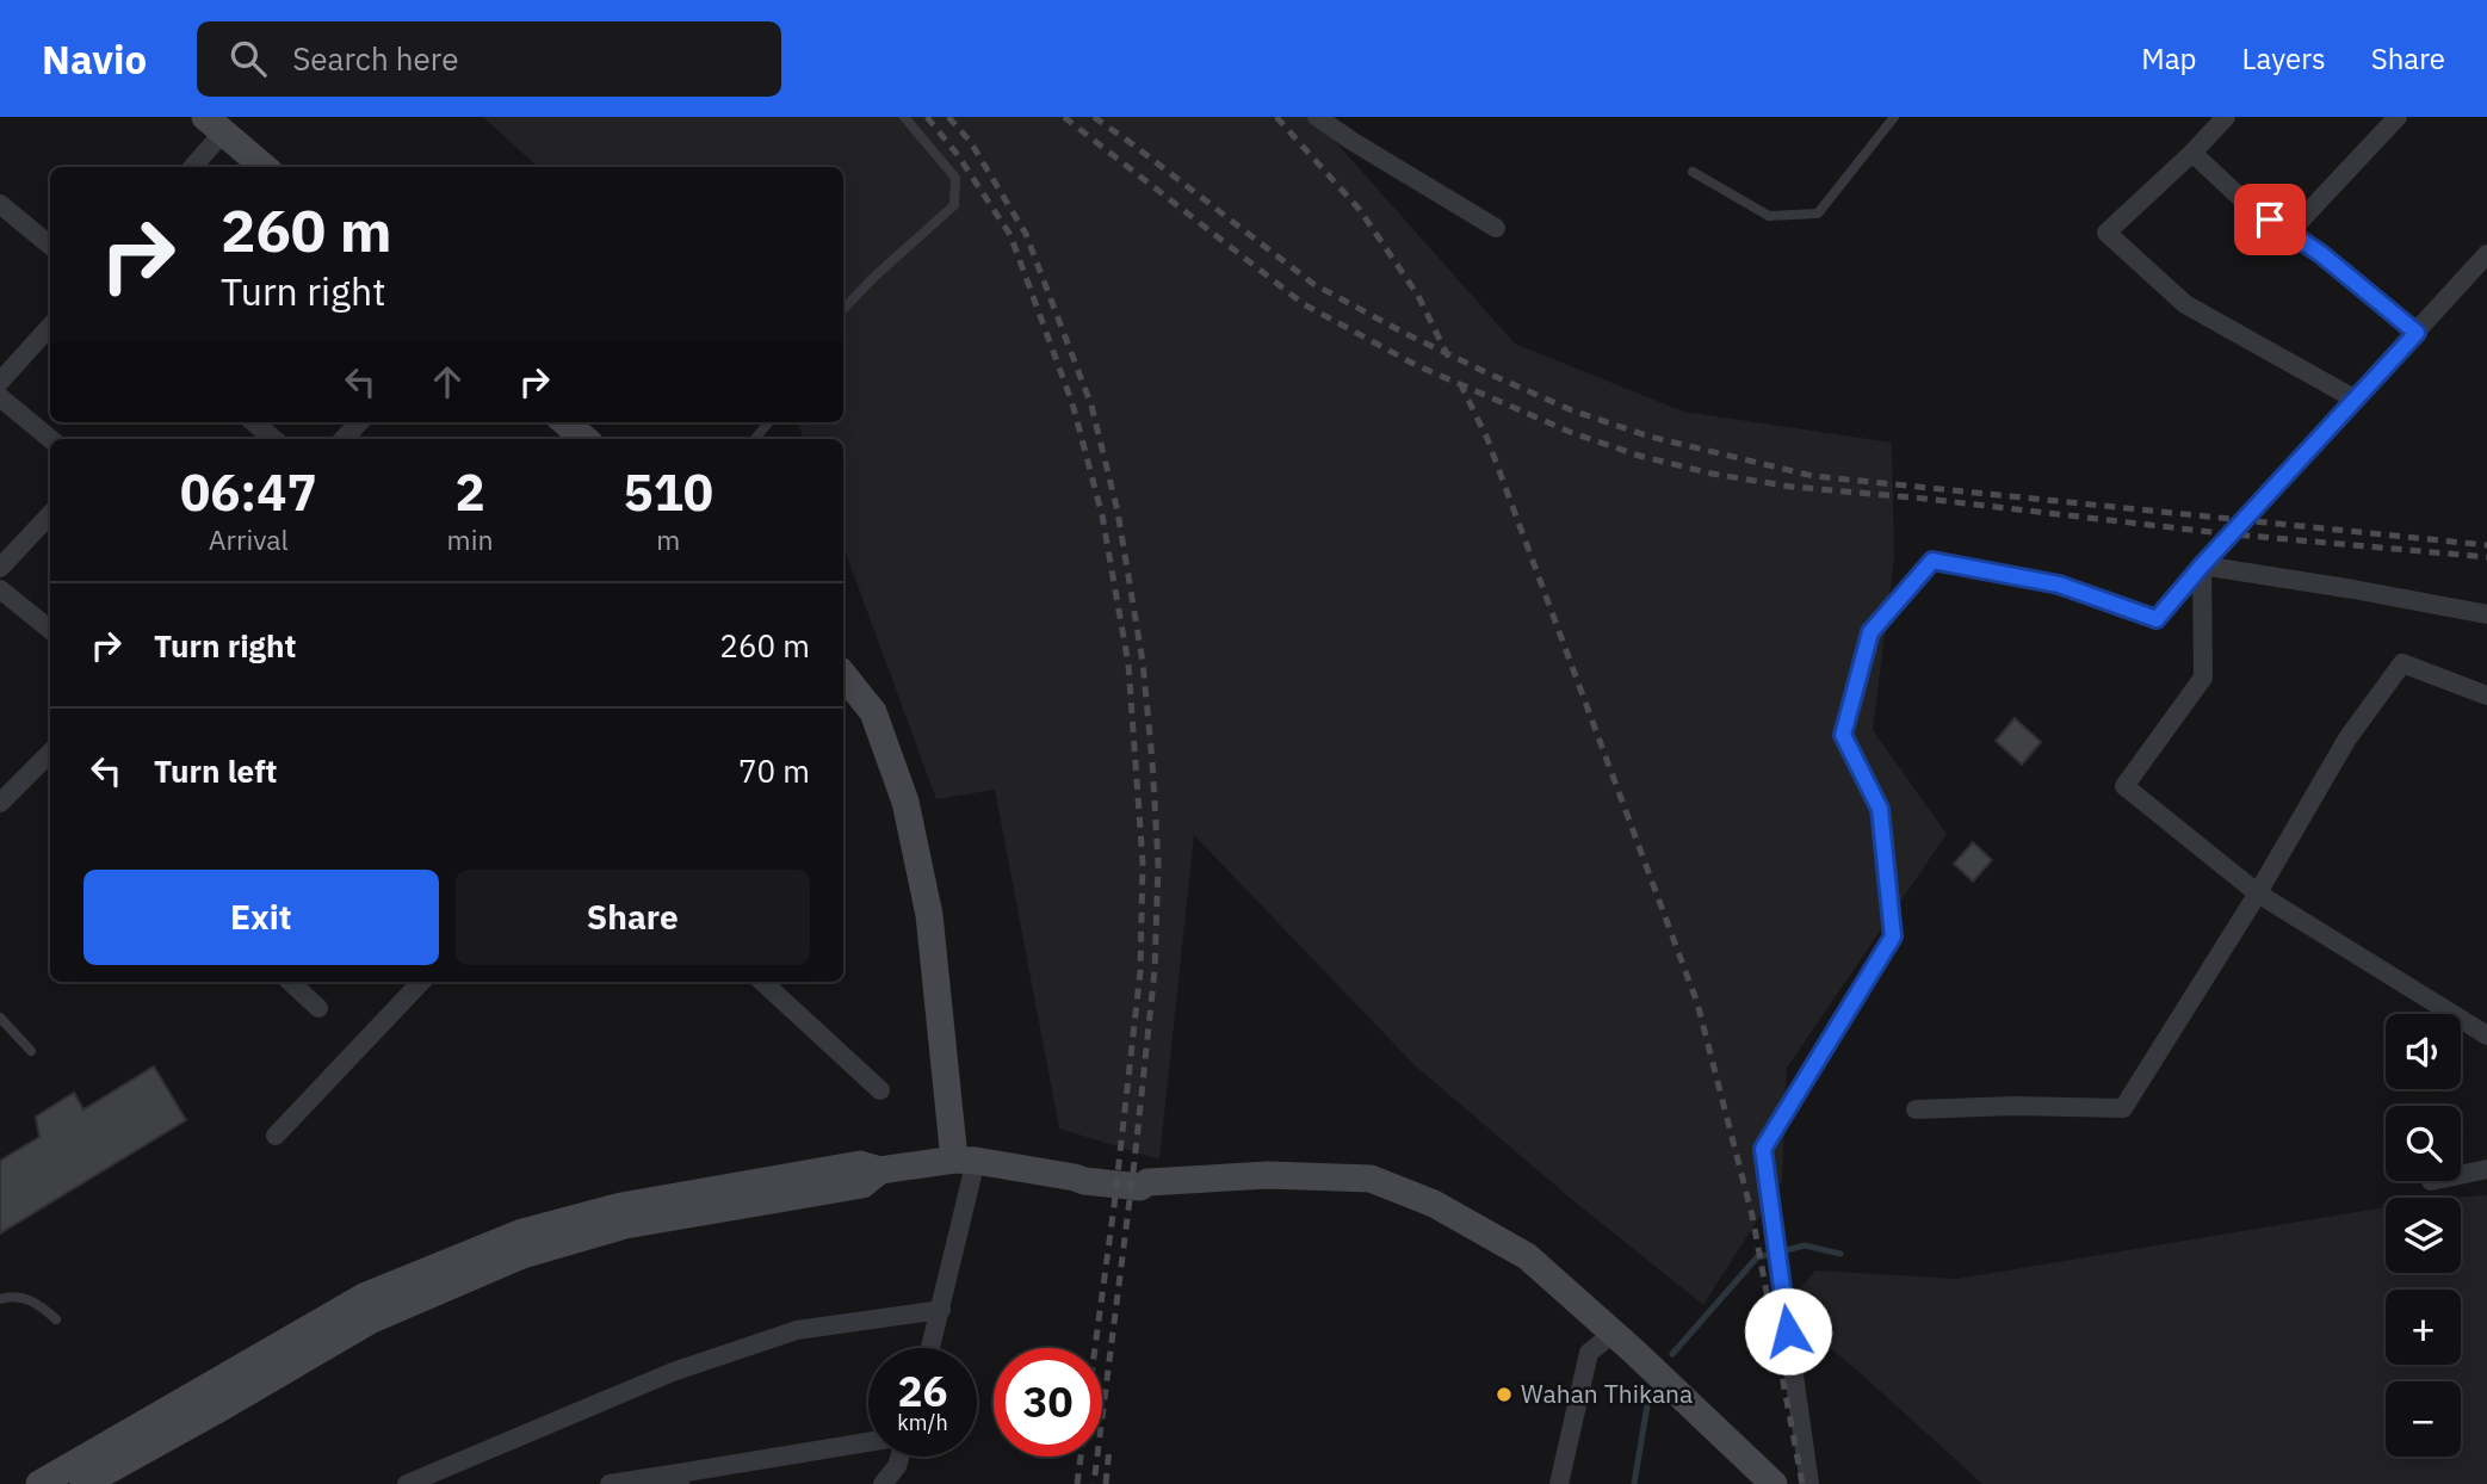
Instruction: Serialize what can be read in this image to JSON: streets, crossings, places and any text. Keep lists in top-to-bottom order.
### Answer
{
  "places": ["Wahan Thikana"],
  "page": {
    "header": "Navio",
    "search": "Search here",
    "nav": ["Map", "Layers", "Share"],
    "turn": ["260 m", "Turn right"],
    "eta": [
      "06:47",
      "Arrival",
      "2",
      "min",
      "510",
      "m"
    ],
    "list": [
      {
        "name": "Turn right",
        "value": "260 m"
      },
      {
        "name": "Turn left",
        "value": "70 m"
      }
    ],
    "buttons": ["Exit", "Share"],
    "map_buttons": ["+", "−"],
    "speed": "26 km/h",
    "limit": "30"
  }
}
